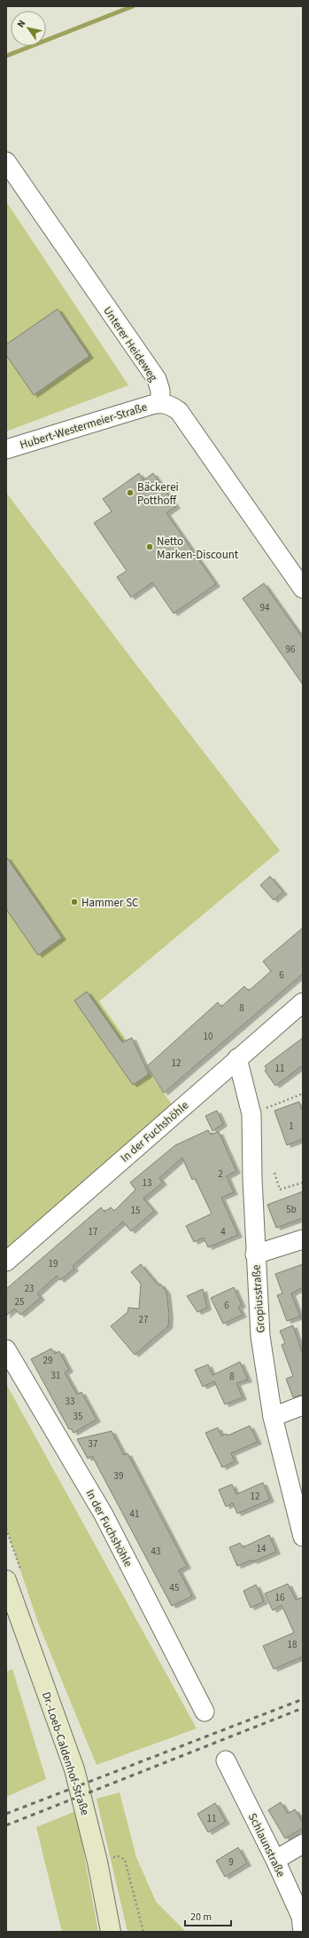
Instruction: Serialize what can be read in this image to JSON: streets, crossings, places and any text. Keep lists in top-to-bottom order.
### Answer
{
  "streets": {
    "main road": ["Dr.-Loeb-Caldenhof-Straße"],
    "street": [
      "Unterer Heideweg",
      "Hubert-Westermeier-Straße",
      "In der Fuchshöhle",
      "Gropiusstraße",
      "Schlaunstraße"
    ]
  },
  "crossings": [
    ["Unterer Heideweg", "Hubert-Westermeier-Straße"],
    ["In der Fuchshöhle", "Gropiusstraße"]
  ],
  "places": ["Bäckerei Potthoff", "Netto Marken-Discount", "Hammer SC"],
  "house_numbers": [
    "94",
    "96",
    "6",
    "8",
    "10",
    "12",
    "11",
    "1",
    "2",
    "13",
    "5b",
    "15",
    "17",
    "4",
    "19",
    "23",
    "25",
    "6",
    "27",
    "29",
    "31",
    "8",
    "33",
    "35",
    "37",
    "39",
    "12",
    "41",
    "14",
    "43",
    "45",
    "16",
    "18",
    "11",
    "9"
  ],
  "scale_bar": "20 m",
  "north": "top left"
}
